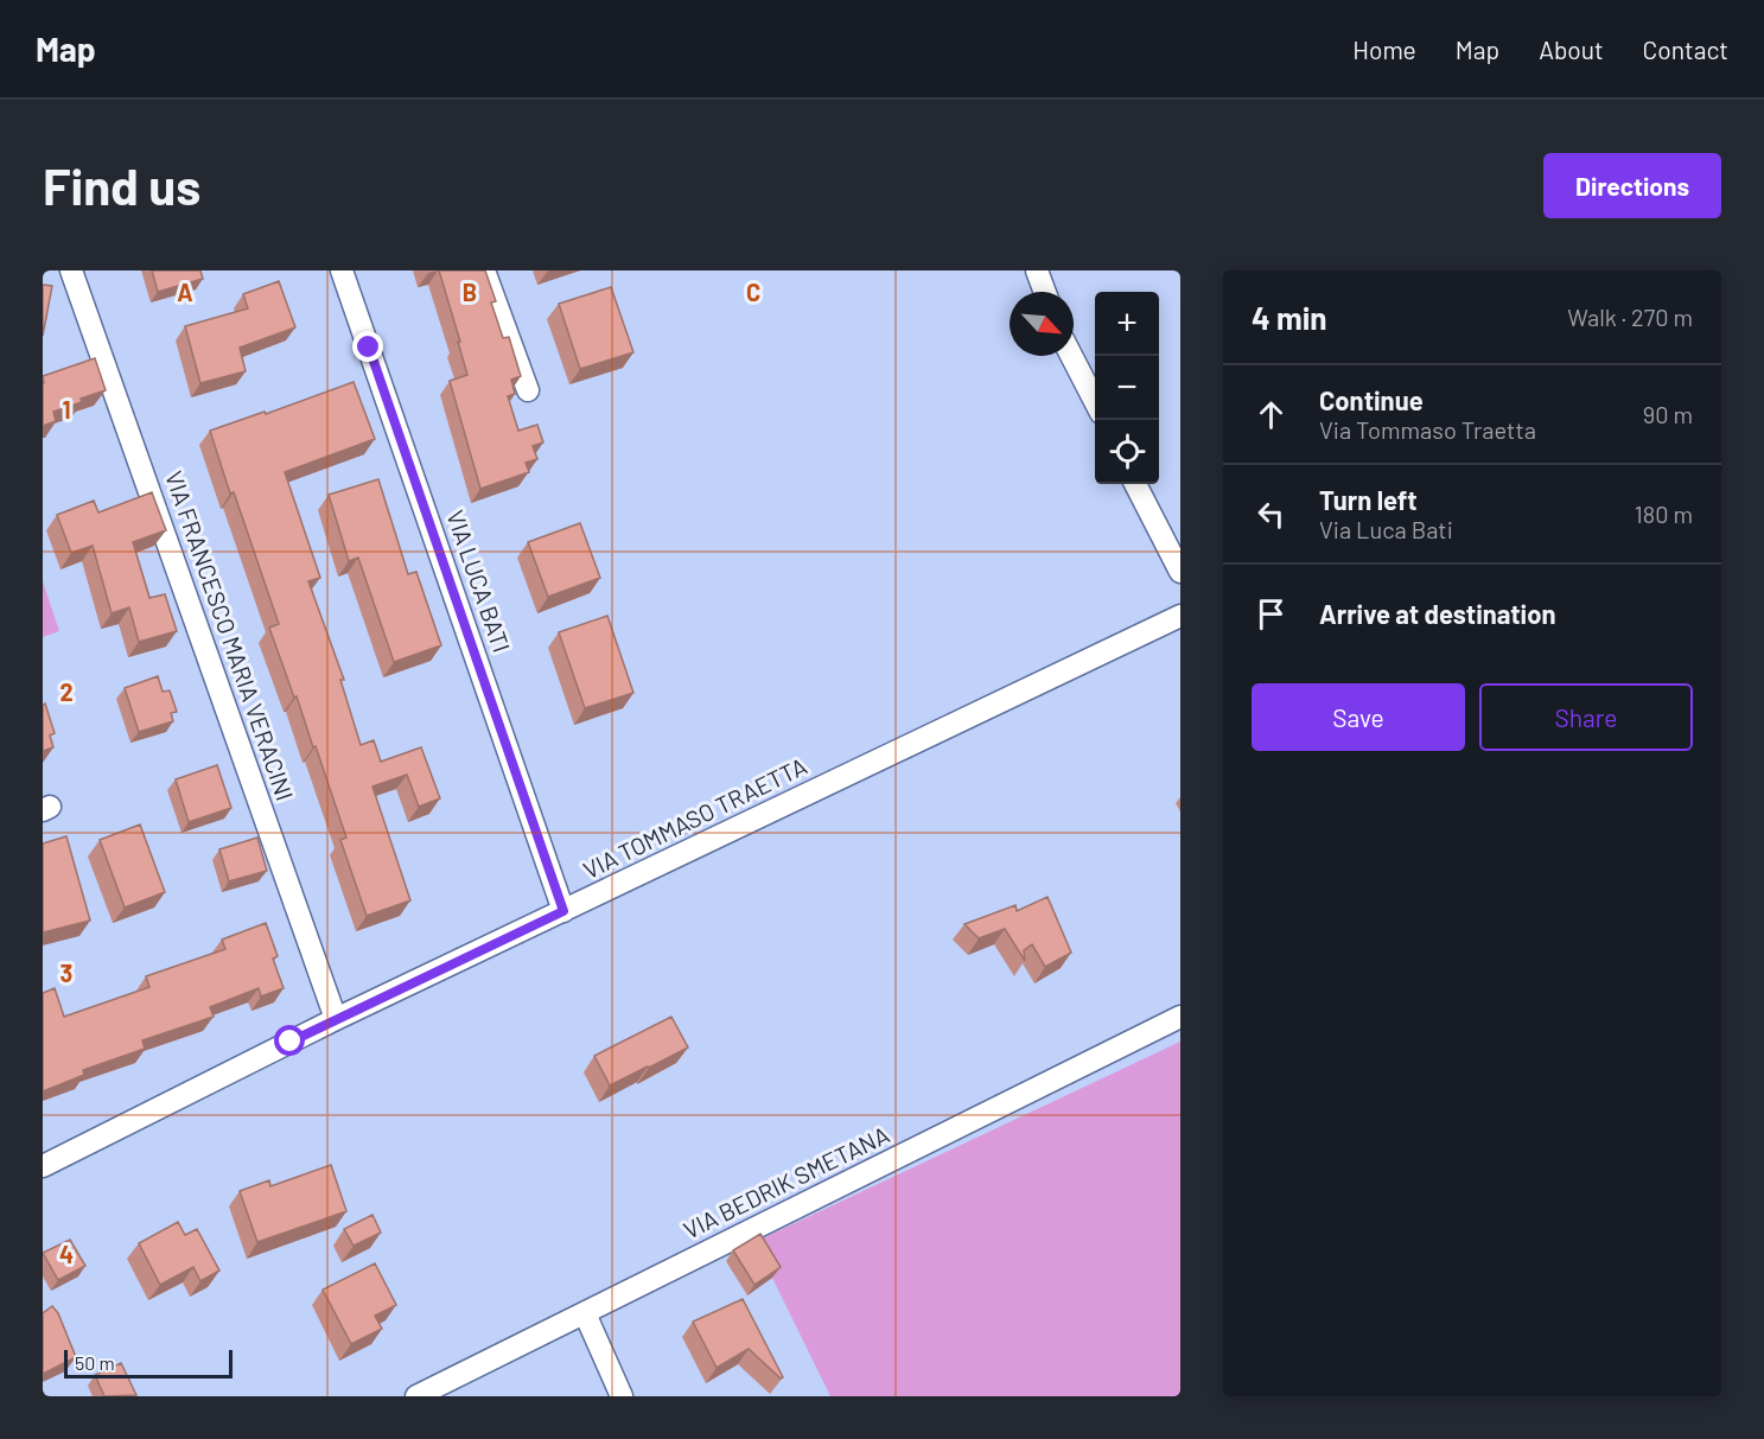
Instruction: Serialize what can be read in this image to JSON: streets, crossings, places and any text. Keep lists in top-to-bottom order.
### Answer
{
  "streets": {
    "street": [
      "VIA LUCA BATI",
      "VIA FRANCESCO MARIA VERACINI",
      "VIA TOMMASO TRAETTA",
      "VIA BEDRIK SMETANA"
    ]
  },
  "crossings": [
    ["VIA LUCA BATI", "VIA TOMMASO TRAETTA"],
    ["VIA FRANCESCO MARIA VERACINI", "VIA TOMMASO TRAETTA"]
  ],
  "scale_bar": "50 m",
  "north": "bottom right",
  "page": {
    "header": "Map",
    "nav": [
      "Home",
      "Map",
      "About",
      "Contact"
    ],
    "buttons": [
      "Directions",
      ["Save", "Share"]
    ],
    "title": "Find us",
    "heading": ["4 min", "Walk · 270 m"],
    "map_buttons": ["+", "−"],
    "list": [
      ["Continue", "Via Tommaso Traetta", "90 m"],
      ["Turn left", "Via Luca Bati", "180 m"],
      "Arrive at destination"
    ],
    "scale": "50 m"
  },
  "grid": {
    "columns": ["A", "B", "C"],
    "rows": [
      "1",
      "2",
      "3",
      "4"
    ]
  }
}
